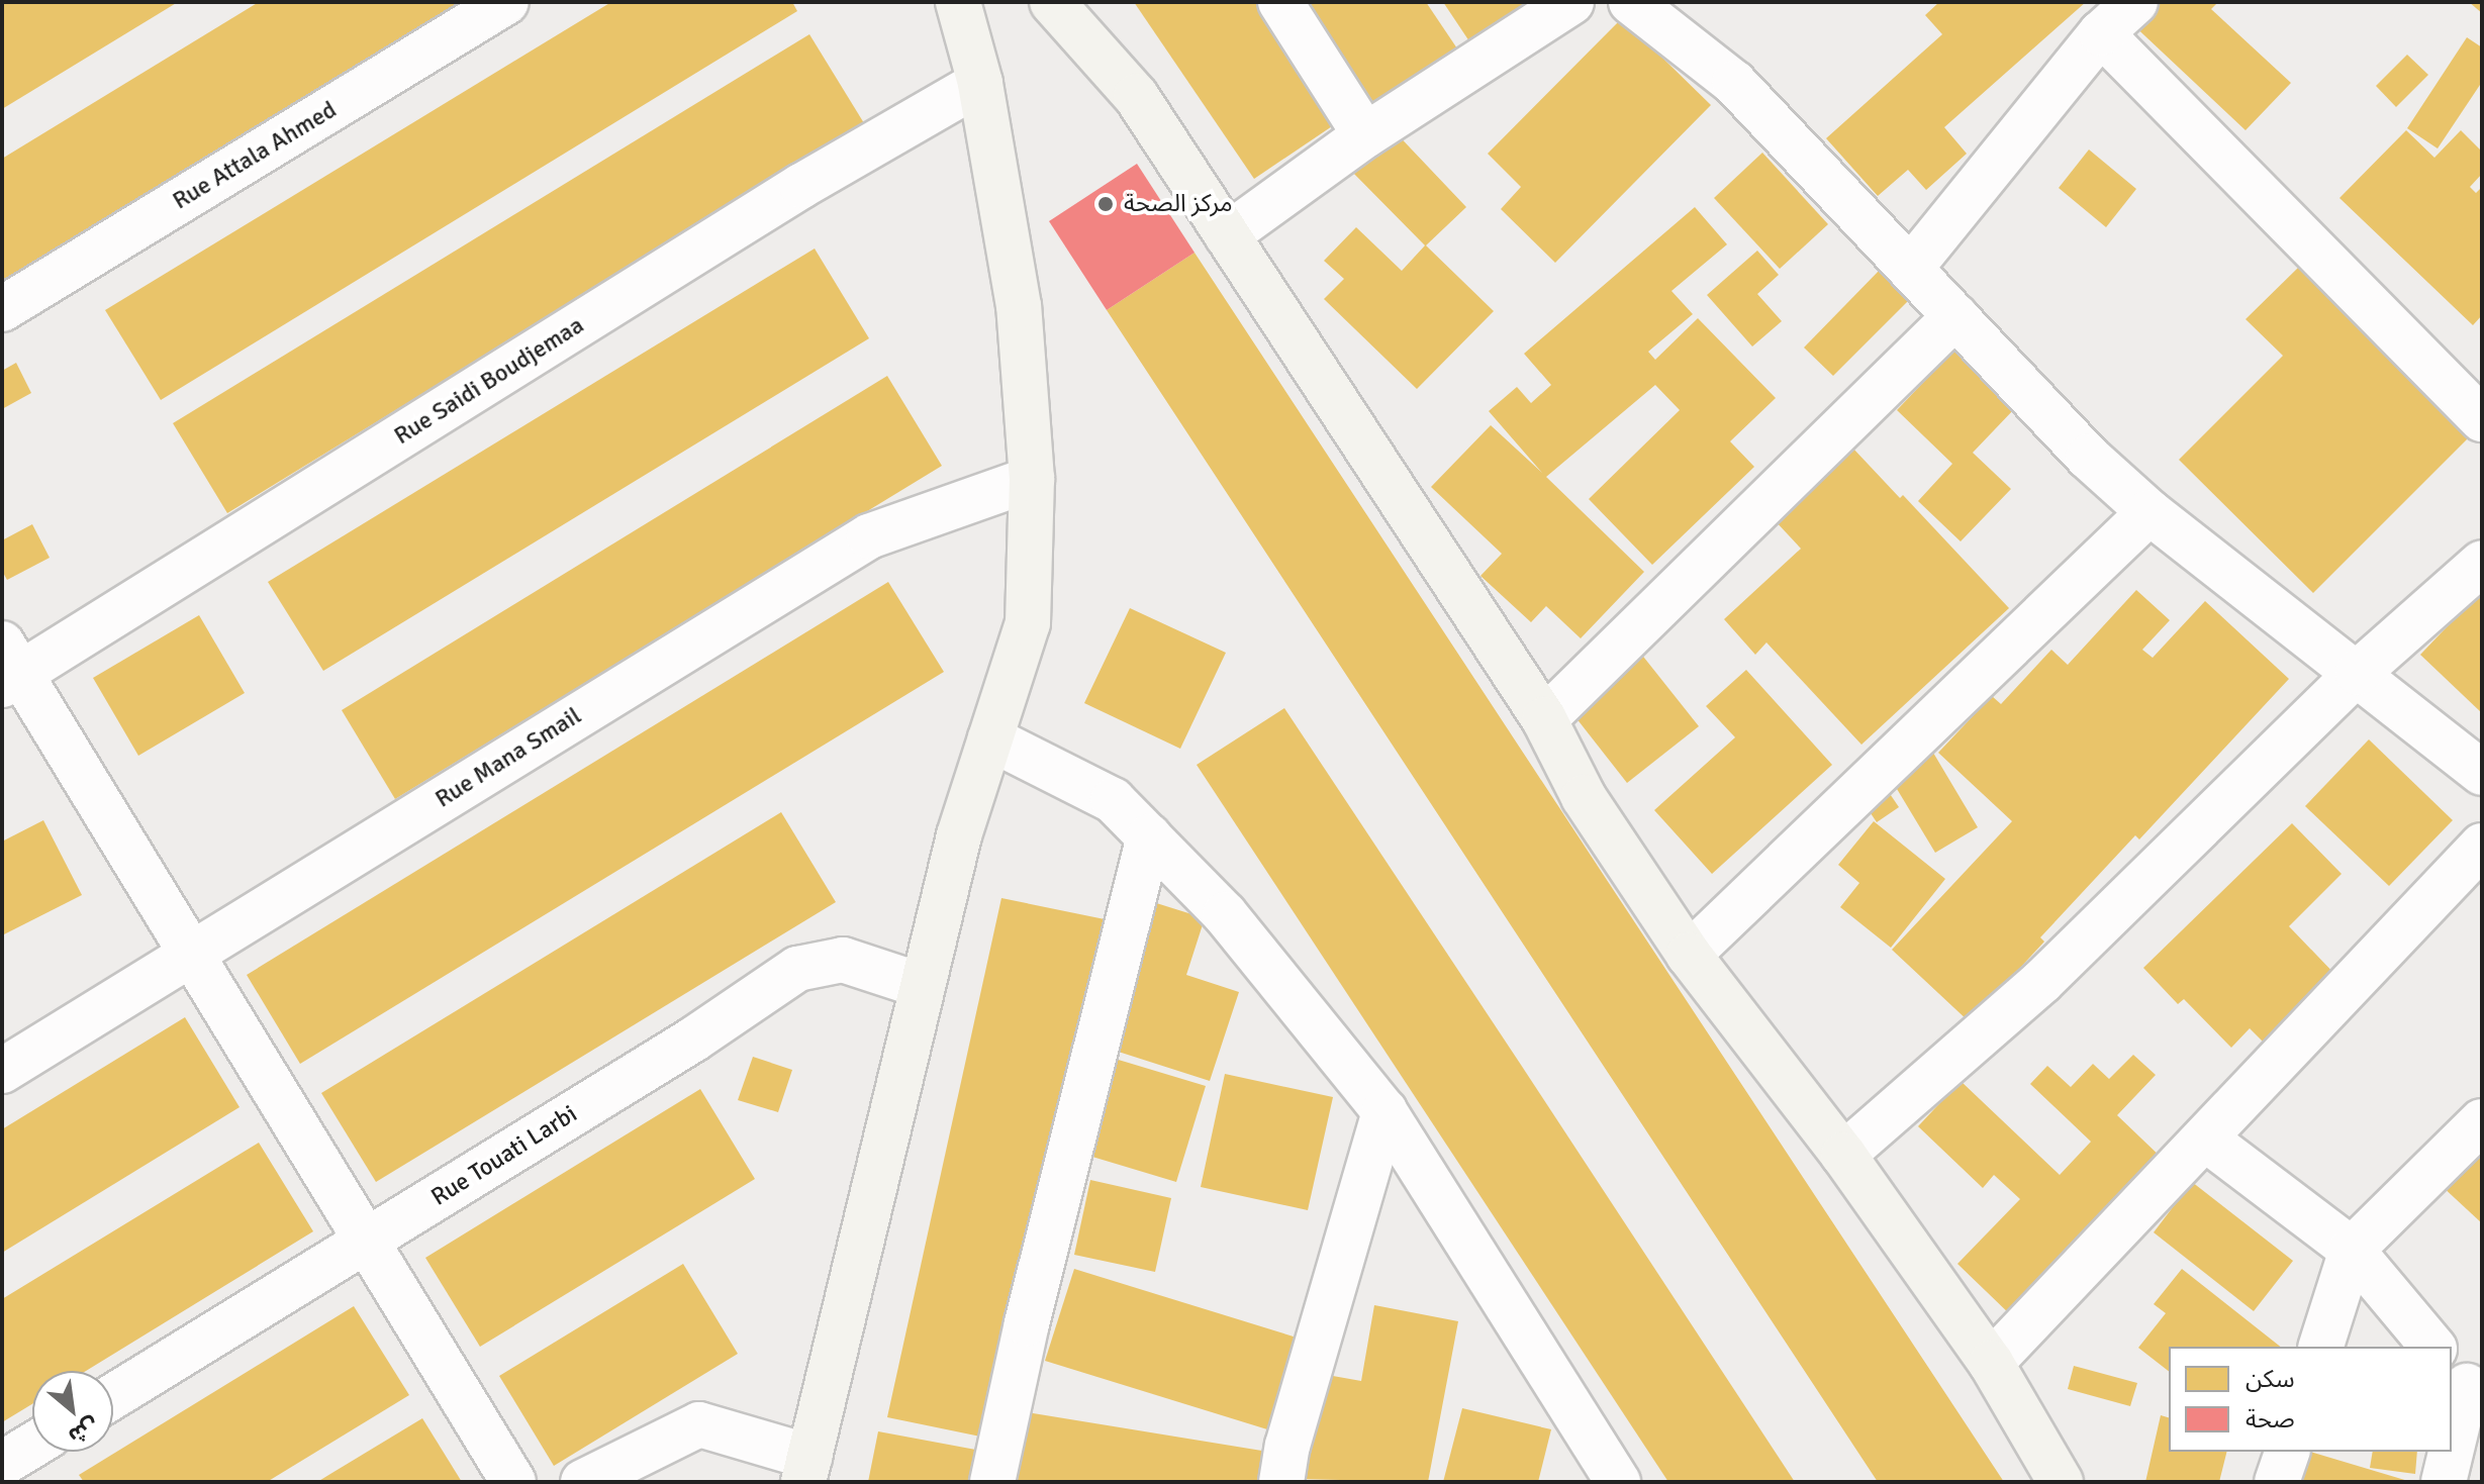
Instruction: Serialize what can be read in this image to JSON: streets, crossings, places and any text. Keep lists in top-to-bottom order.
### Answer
{
  "streets": {
    "street": [
      "Rue Attala Ahmed",
      "Rue Saidi Boudjemaa",
      "Rue Mana Smail",
      "Rue Touati Larbi"
    ]
  },
  "places": ["مركز الصحة"],
  "legend": ["سكن", "صحة"],
  "north": "bottom right"
}
